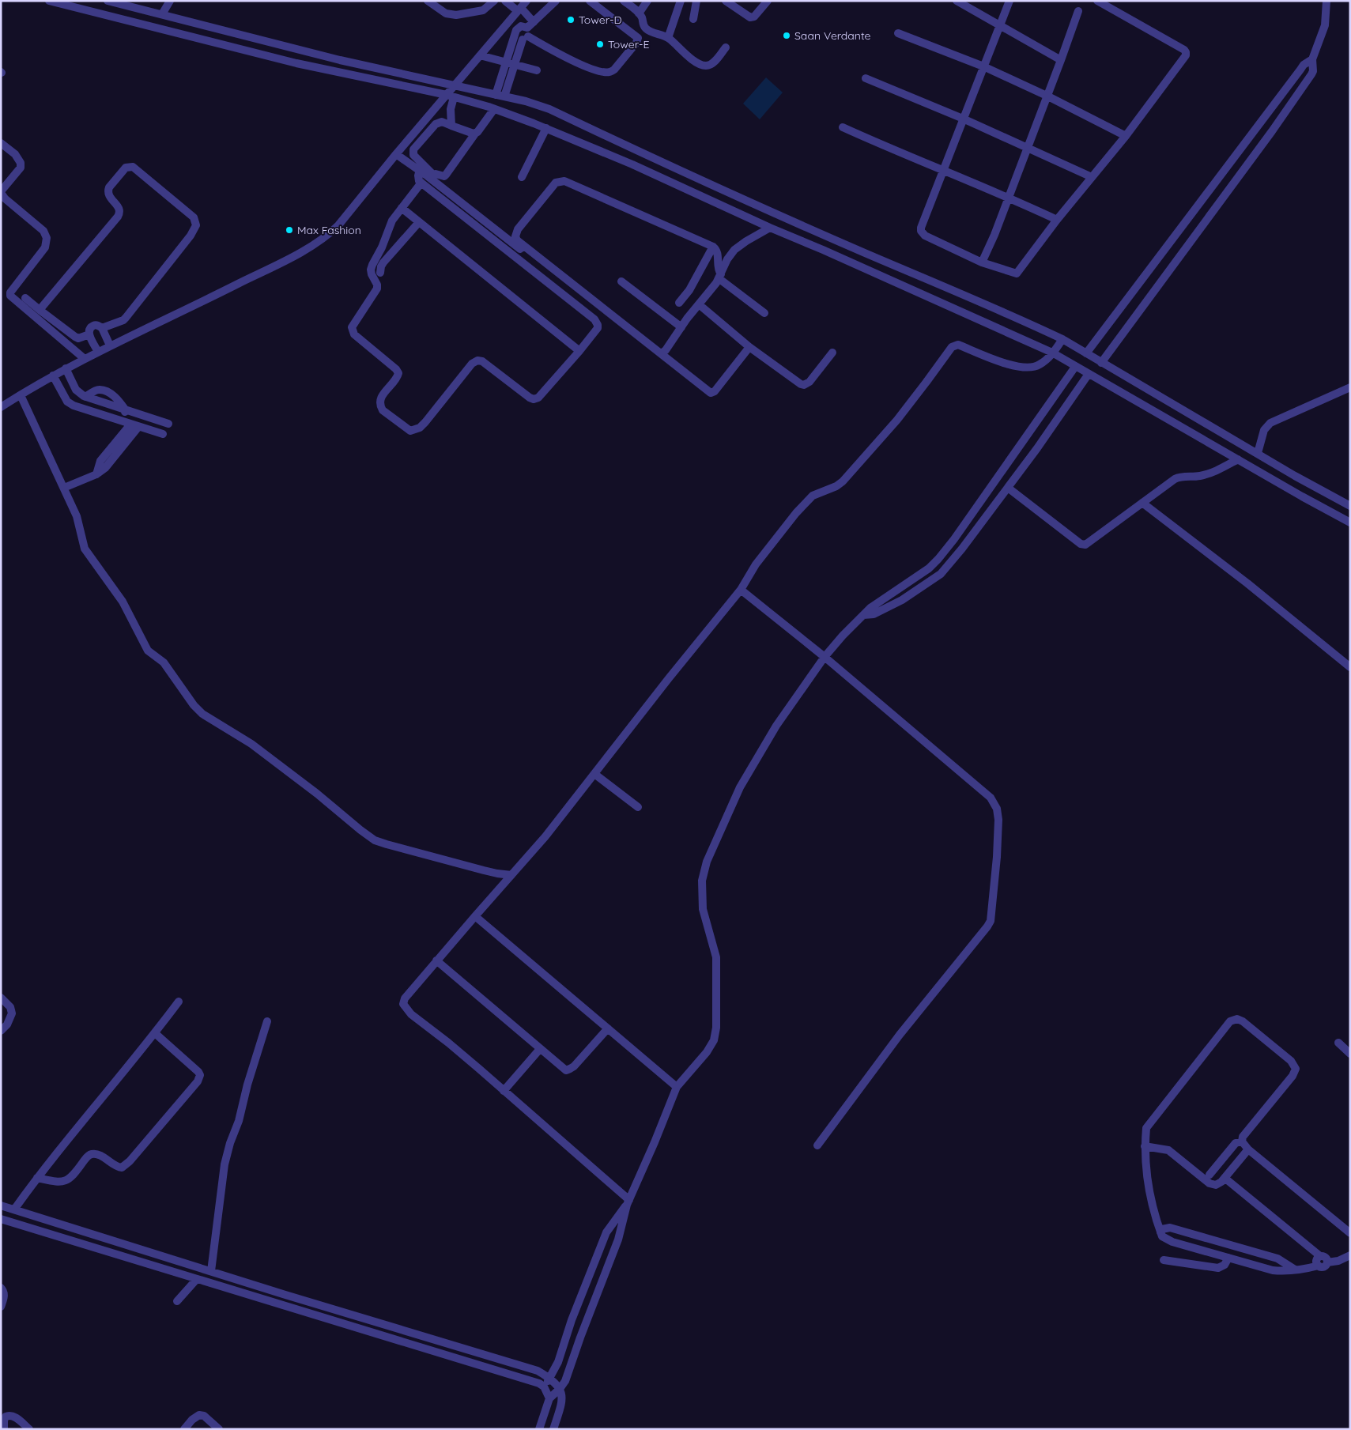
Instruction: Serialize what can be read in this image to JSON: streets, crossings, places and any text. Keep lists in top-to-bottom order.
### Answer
{
  "places": [
    "Tower-D",
    "Saan Verdante",
    "Tower-E",
    "Max Fashion"
  ]
}
